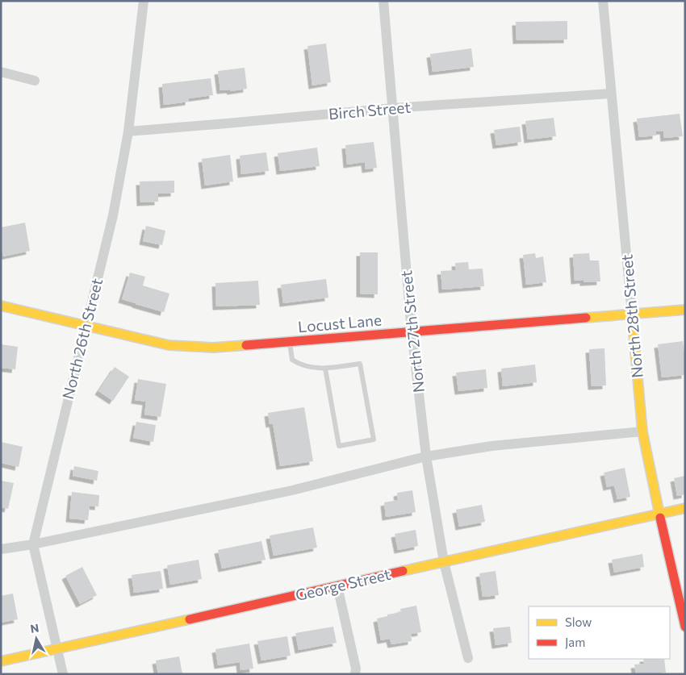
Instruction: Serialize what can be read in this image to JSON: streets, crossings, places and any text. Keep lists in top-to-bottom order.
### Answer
{
  "streets": {
    "street": [
      "Birch Street",
      "North 28th Street",
      "Locust Lane",
      "North 27th Street",
      "North 26th Street",
      "George Street"
    ]
  },
  "crossings": [
    ["Birch Street", "North 28th Street"],
    ["Birch Street", "North 27th Street"],
    ["Birch Street", "North 26th Street"],
    ["North 28th Street", "Locust Lane"],
    ["North 28th Street", "George Street"],
    ["Locust Lane", "North 27th Street"],
    ["Locust Lane", "North 26th Street"],
    ["North 27th Street", "George Street"],
    ["North 26th Street", "George Street"]
  ],
  "legend": ["Slow", "Jam"],
  "north": "top"
}
